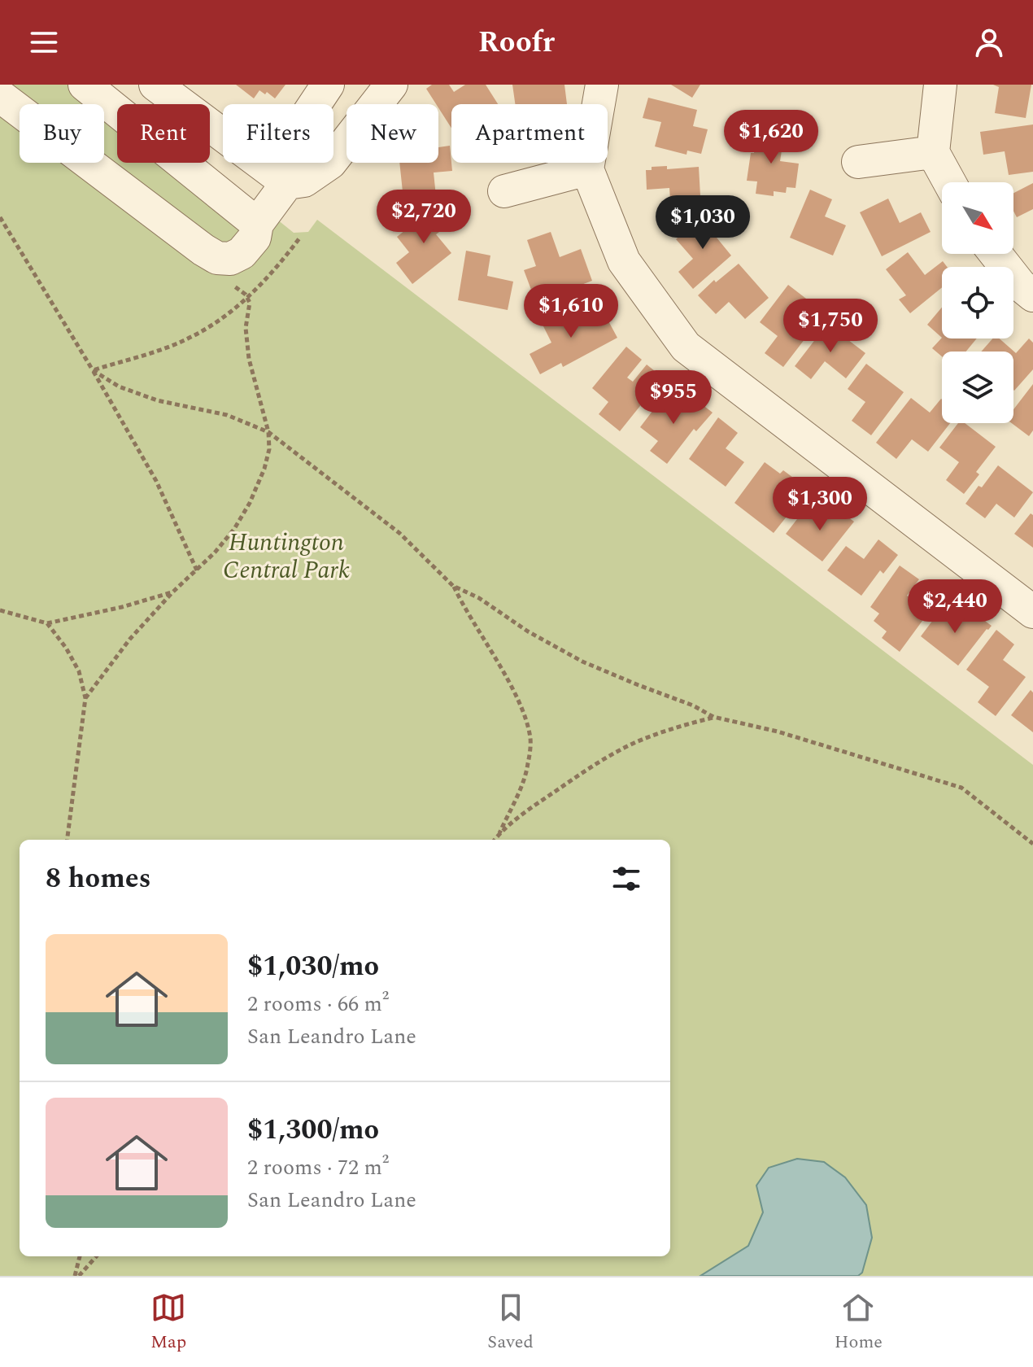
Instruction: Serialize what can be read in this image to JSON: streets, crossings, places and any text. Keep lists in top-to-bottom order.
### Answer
{
  "parks": ["Huntington Central Park"],
  "north": "bottom right",
  "page": {
    "header": "Roofr",
    "chip": [
      "Buy",
      "Rent",
      "Filters",
      "New",
      "Apartment"
    ],
    "price": [
      "$1,620",
      "$2,720",
      "$1,030",
      "$1,610",
      "$1,750",
      "$955",
      "$1,300",
      "$2,440"
    ],
    "heading": "8 homes",
    "list": [
      {
        "name": "$1,030/mo",
        "note": "2 rooms · 66 m² · San Leandro Lane"
      },
      {
        "name": "$1,300/mo",
        "note": "2 rooms · 72 m² · San Leandro Lane"
      }
    ],
    "tabs": ["Map", "Saved", "Home"]
  }
}
